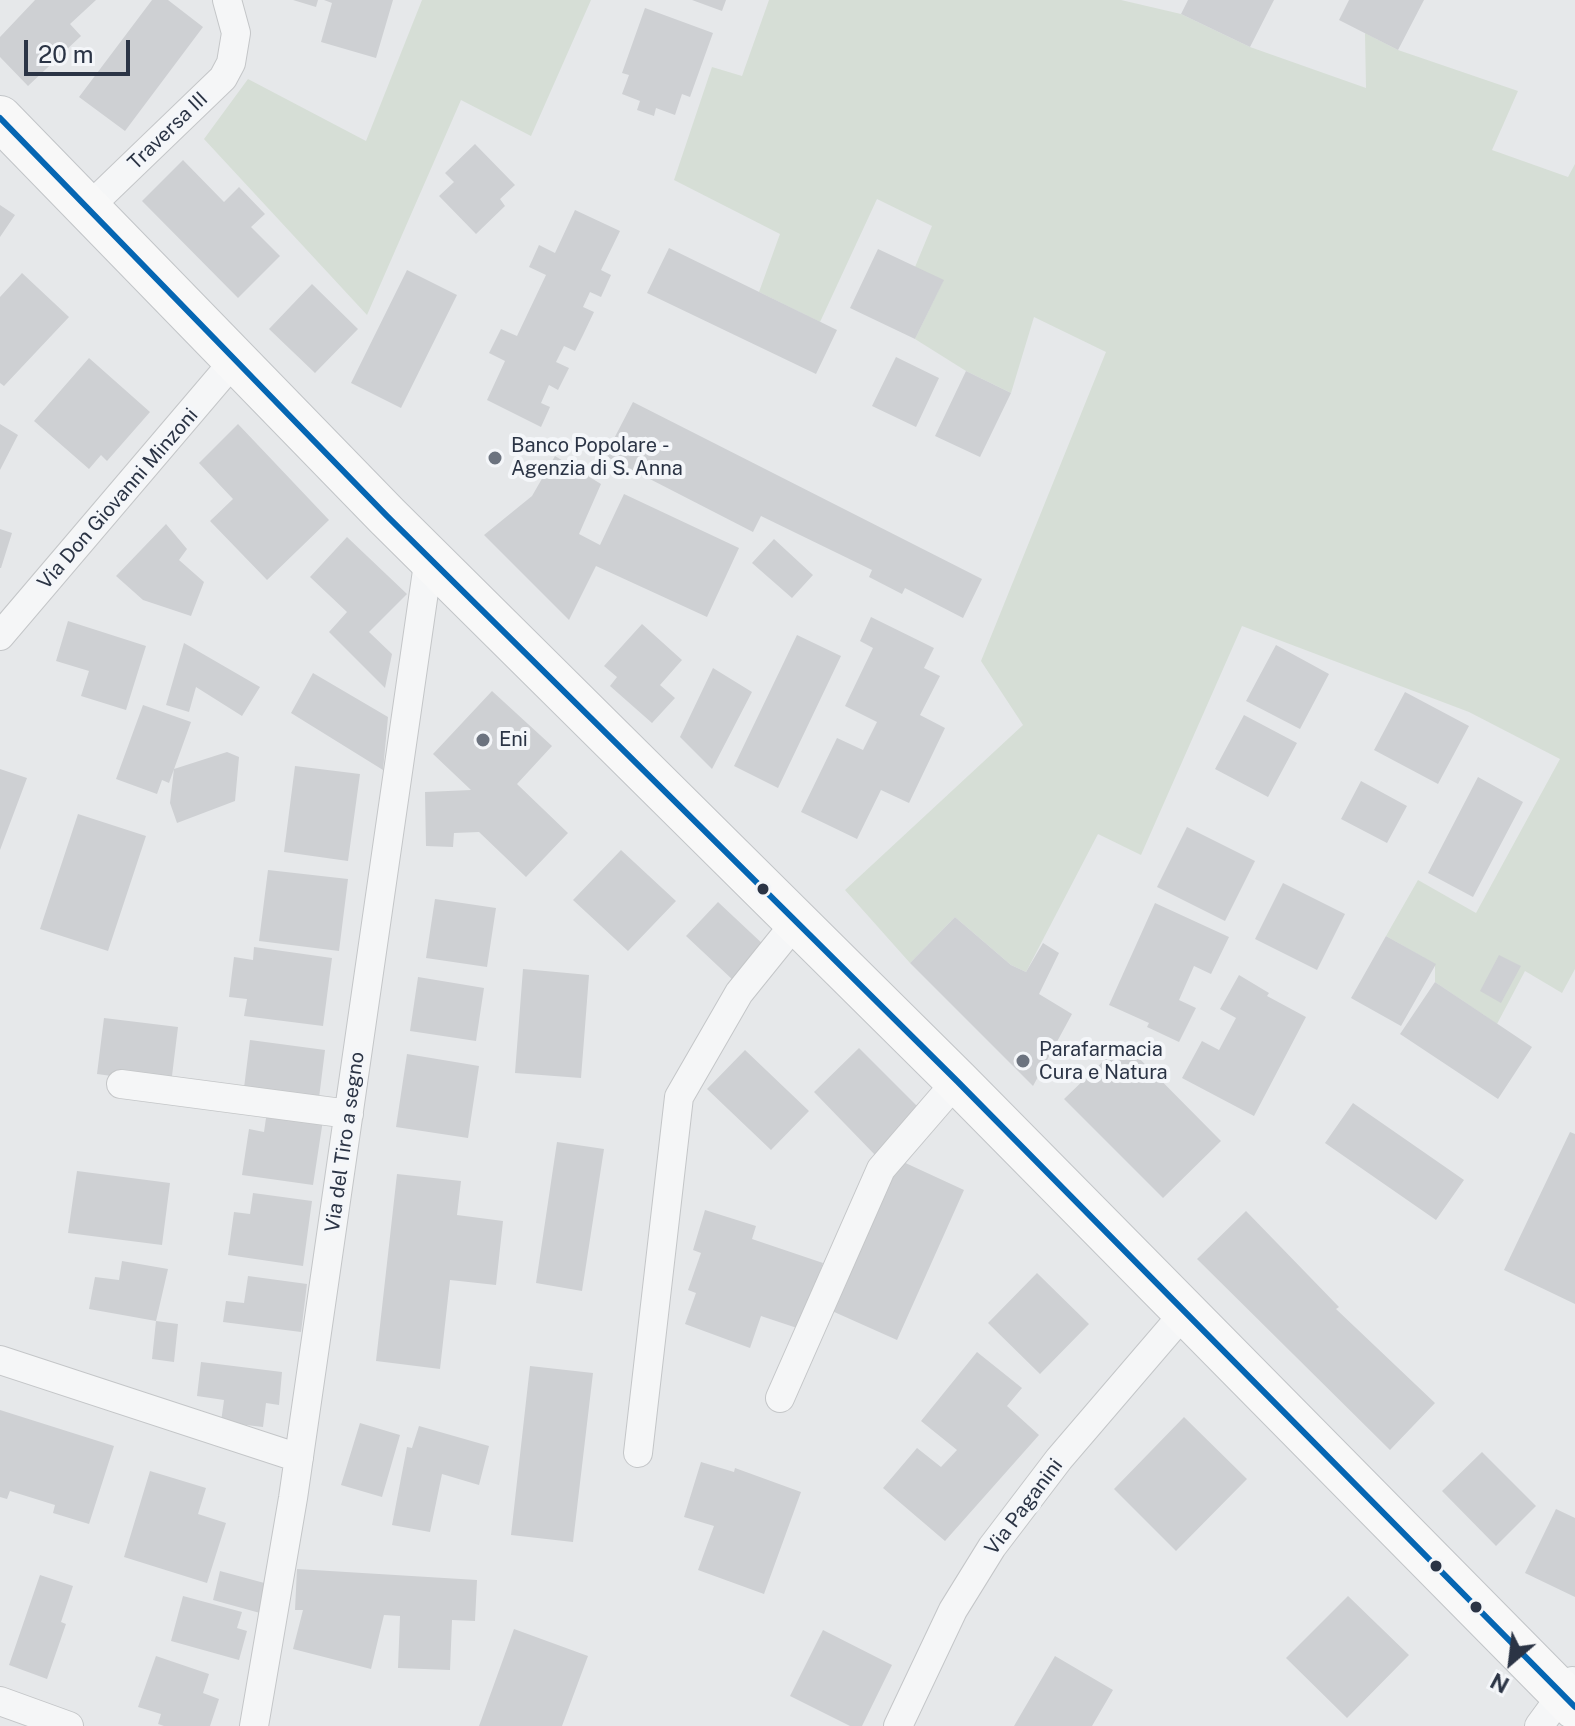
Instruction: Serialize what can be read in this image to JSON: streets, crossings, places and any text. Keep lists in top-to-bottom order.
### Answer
{
  "streets": {
    "street": [
      "Traversa III",
      "Via Don Giovanni Minzoni",
      "Via del Tiro a segno",
      "Via Paganini"
    ]
  },
  "places": ["Banco Popolare - Agenzia di S. Anna", "Eni", "Parafarmacia Cura e Natura"],
  "scale_bar": "20 m",
  "north": "bottom left"
}
